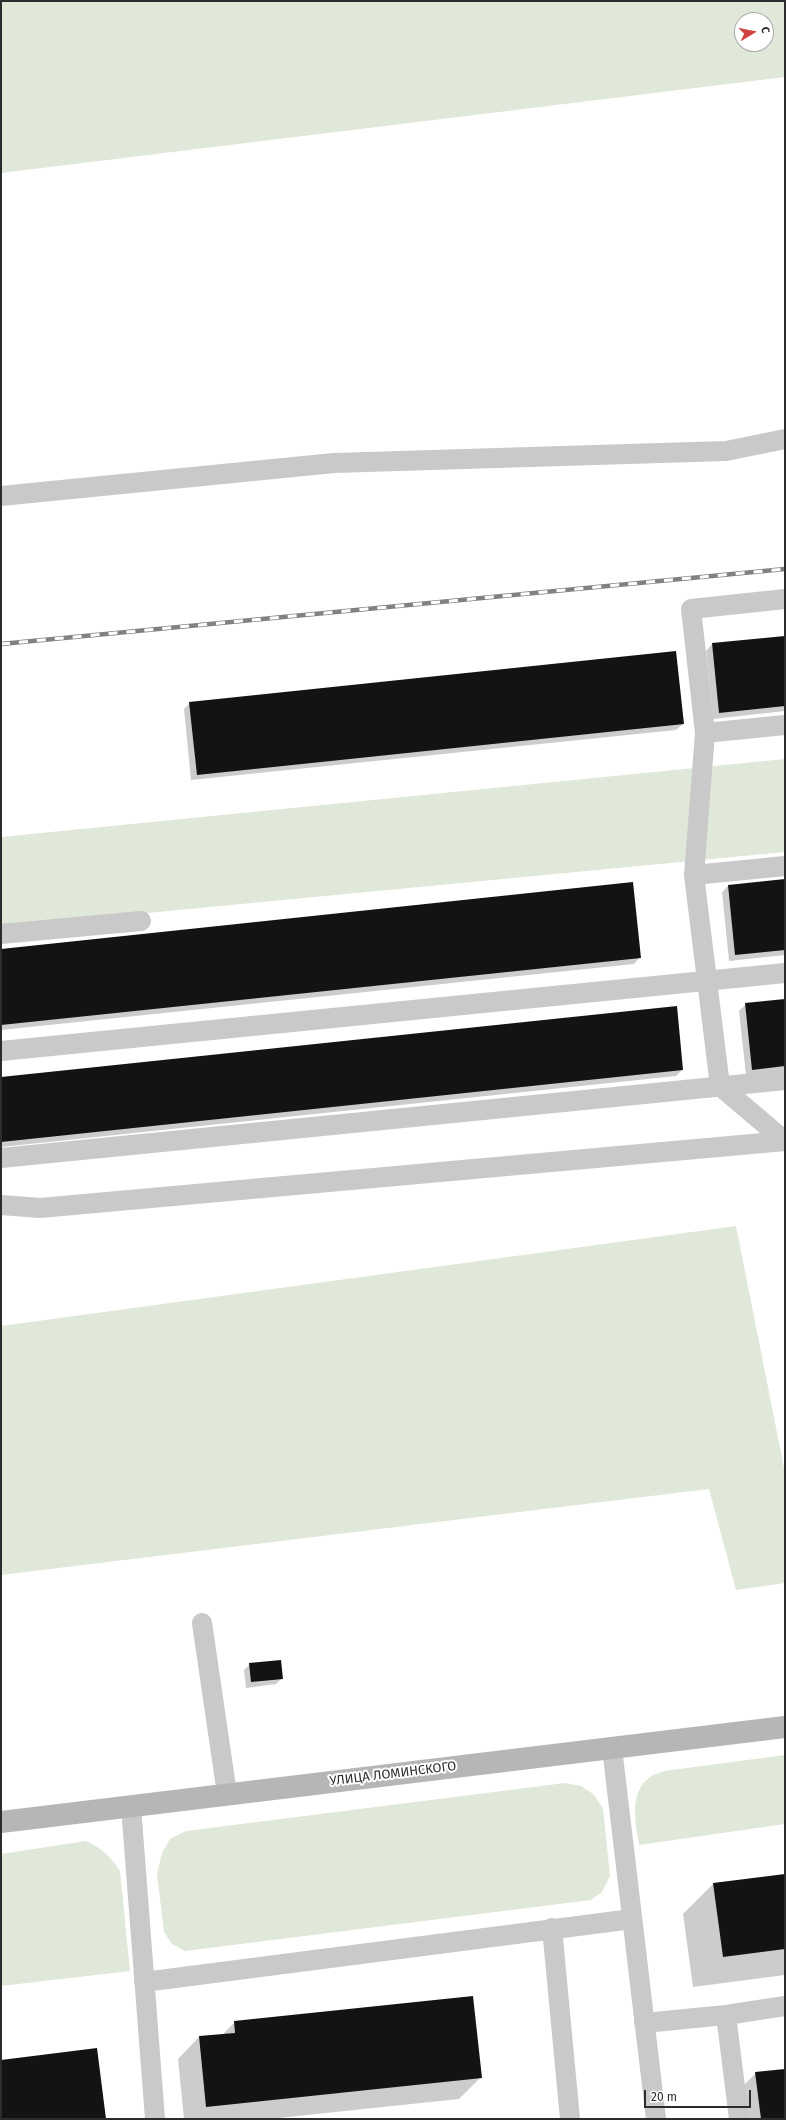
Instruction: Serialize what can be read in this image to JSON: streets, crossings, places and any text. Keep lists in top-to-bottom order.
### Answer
{
  "streets": {
    "street": ["УЛИЦА ЛОМИНСКОГО"]
  },
  "scale_bar": "20 m",
  "north": "right"
}
